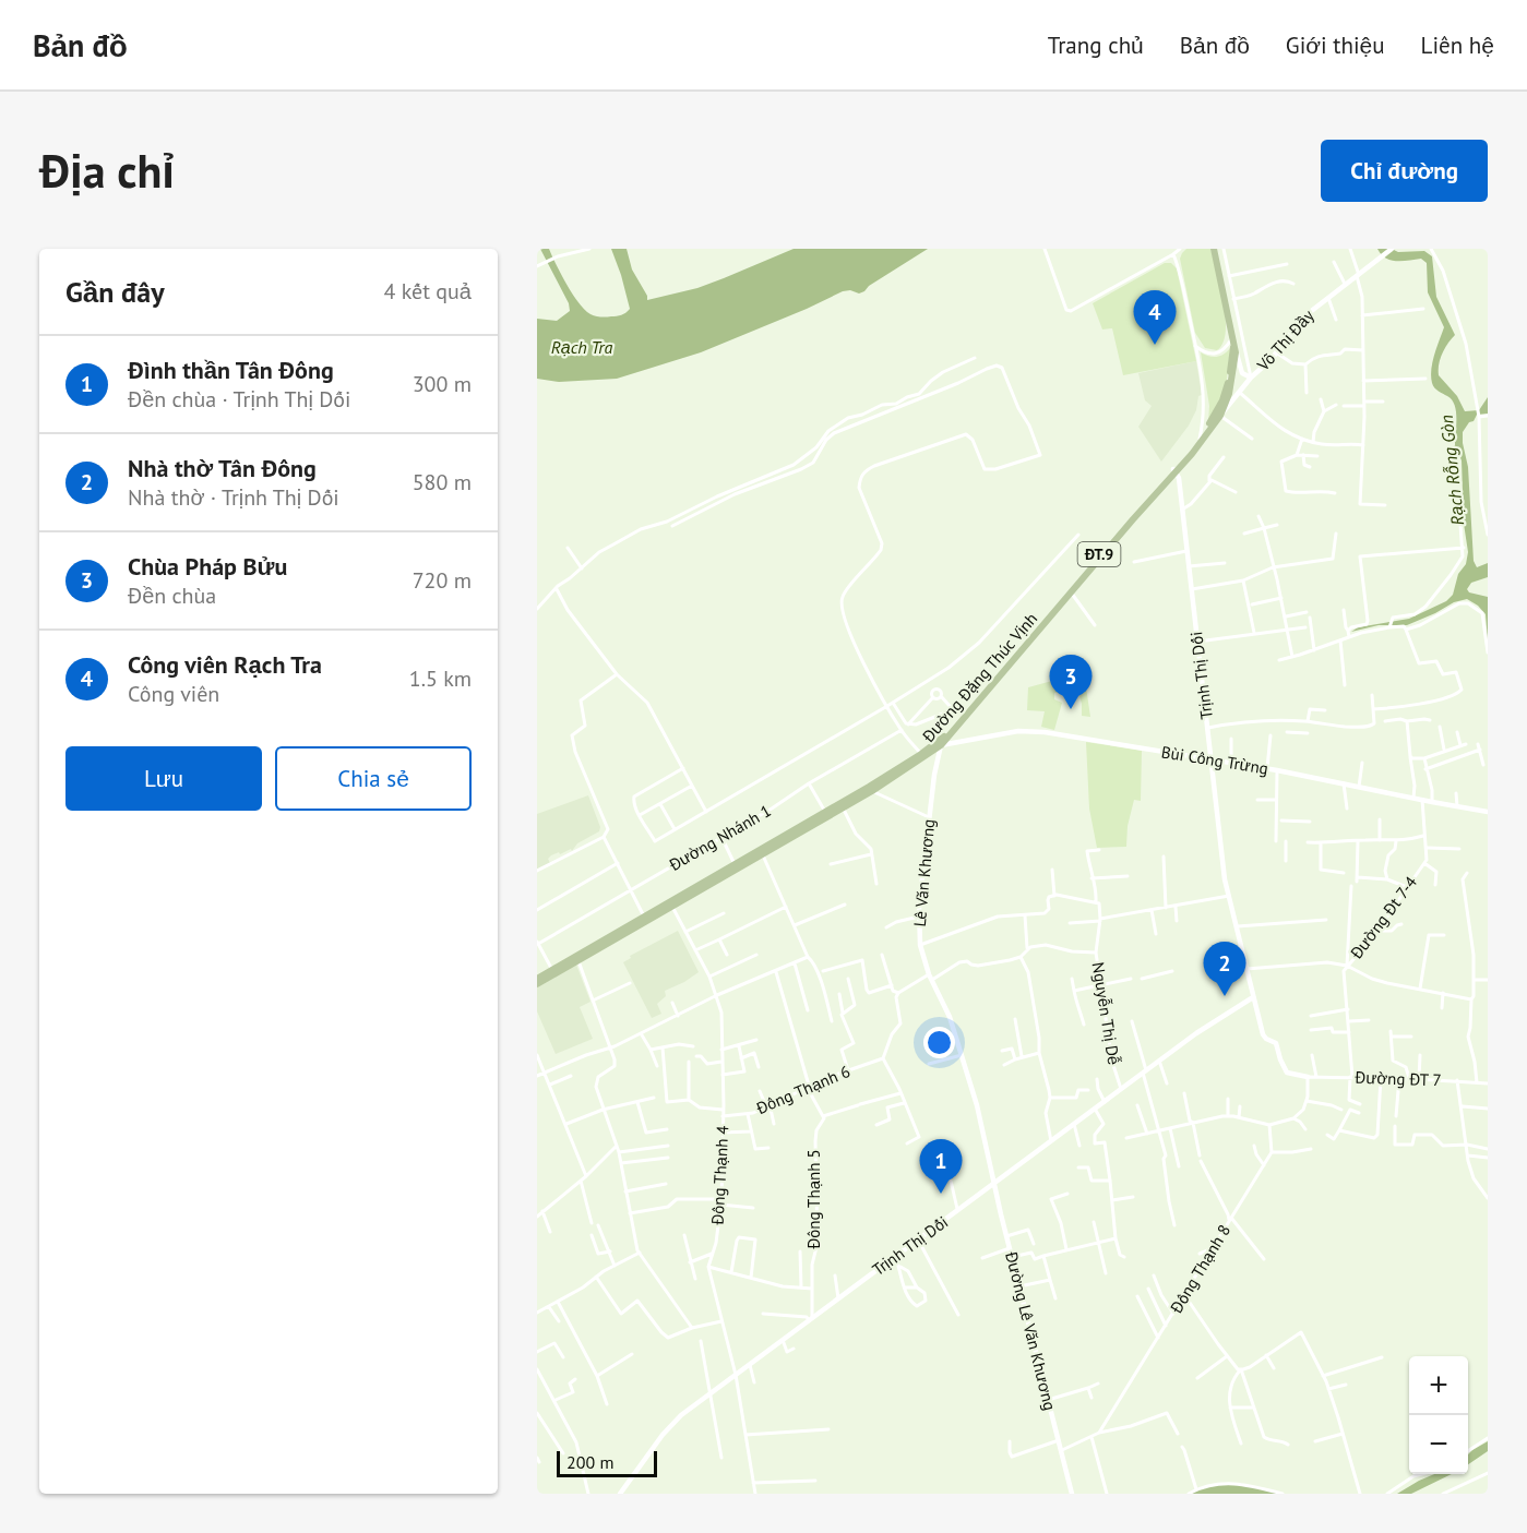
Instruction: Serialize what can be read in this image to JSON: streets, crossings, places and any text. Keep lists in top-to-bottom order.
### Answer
{
  "streets": {
    "main road": ["ĐT.9", "Đường Đặng Thúc Vịnh"],
    "street": [
      "Võ Thị Đầy",
      "Trịnh Thị Dối",
      "Bùi Công Trừng",
      "Đường Nhánh 1",
      "Lê Văn Khương",
      "Đường Đt 7-4",
      "Nguyễn Thị Dễ",
      "Đường ĐT 7",
      "Đông Thạnh 6",
      "Đông Thạnh 4",
      "Đông Thạnh 5",
      "Đông Thạnh 8",
      "Đường Lê Văn Khương"
    ]
  },
  "crossings": [
    ["Võ Thị Đầy", "Đường Đặng Thúc Vịnh"],
    ["Trịnh Thị Dối", "Đường Đặng Thúc Vịnh"],
    ["Trịnh Thị Dối", "Bùi Công Trừng"],
    ["Trịnh Thị Dối", "Lê Văn Khương"],
    ["Trịnh Thị Dối", "Nguyễn Thị Dễ"],
    ["Trịnh Thị Dối", "Đường ĐT 7"],
    ["Trịnh Thị Dối", "Đông Thạnh 4"],
    ["Trịnh Thị Dối", "Đông Thạnh 5"],
    ["Trịnh Thị Dối", "Đường Lê Văn Khương"],
    ["Đường Đặng Thúc Vịnh", "Bùi Công Trừng"],
    ["Đường Đặng Thúc Vịnh", "Lê Văn Khương"],
    ["Đường Đặng Thúc Vịnh", "Đông Thạnh 4"],
    ["Bùi Công Trừng", "Lê Văn Khương"],
    ["Lê Văn Khương", "Đường Lê Văn Khương"],
    ["Đường Đt 7-4", "Đường ĐT 7"],
    ["Đông Thạnh 6", "Đông Thạnh 4"],
    ["Đông Thạnh 8", "Đường Lê Văn Khương"]
  ],
  "water": ["Rạch Tra", "Rạch Rỗng Gòn"],
  "scale_bar": "200 m",
  "page": {
    "header": "Bản đồ",
    "nav": [
      "Trang chủ",
      "Bản đồ",
      "Giới thiệu",
      "Liên hệ"
    ],
    "buttons": [
      "Chỉ đường",
      ["Lưu", "Chia sẻ"]
    ],
    "title": "Địa chỉ",
    "heading": ["Gần đây", "4 kết quả"],
    "pins": [
      "4",
      "3",
      "2",
      "1"
    ],
    "list": [
      {
        "mark": "1",
        "name": "Đình thần Tân Đông",
        "note": "Đền chùa · Trịnh Thị Dối",
        "value": "300 m"
      },
      {
        "mark": "2",
        "name": "Nhà thờ Tân Đông",
        "note": "Nhà thờ · Trịnh Thị Dối",
        "value": "580 m"
      },
      {
        "mark": "3",
        "name": "Chùa Pháp Bửu",
        "note": "Đền chùa",
        "value": "720 m"
      },
      {
        "mark": "4",
        "name": "Công viên Rạch Tra",
        "note": "Công viên",
        "value": "1.5 km"
      }
    ],
    "map_buttons": ["+", "−"],
    "scale": "200 m"
  }
}
